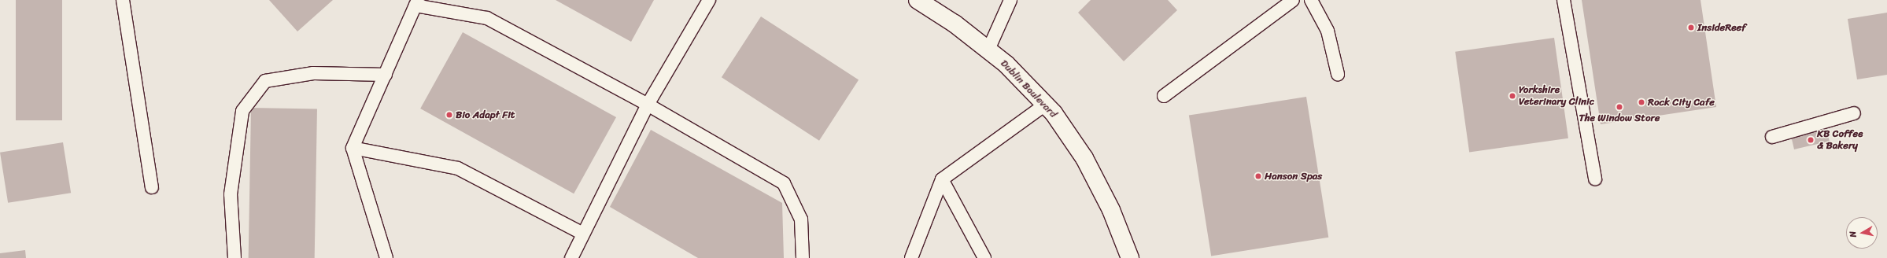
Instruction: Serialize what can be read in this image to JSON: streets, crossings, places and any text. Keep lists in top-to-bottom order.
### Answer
{
  "streets": {
    "main road": ["Dublin Boulevard"]
  },
  "places": [
    "InsideReef",
    "Yorkshire Veterinary Clinic",
    "Rock City Cafe",
    "The Window Store",
    "Bio Adapt Fit",
    "KB Coffee & Bakery",
    "Hanson Spas"
  ],
  "north": "left"
}
